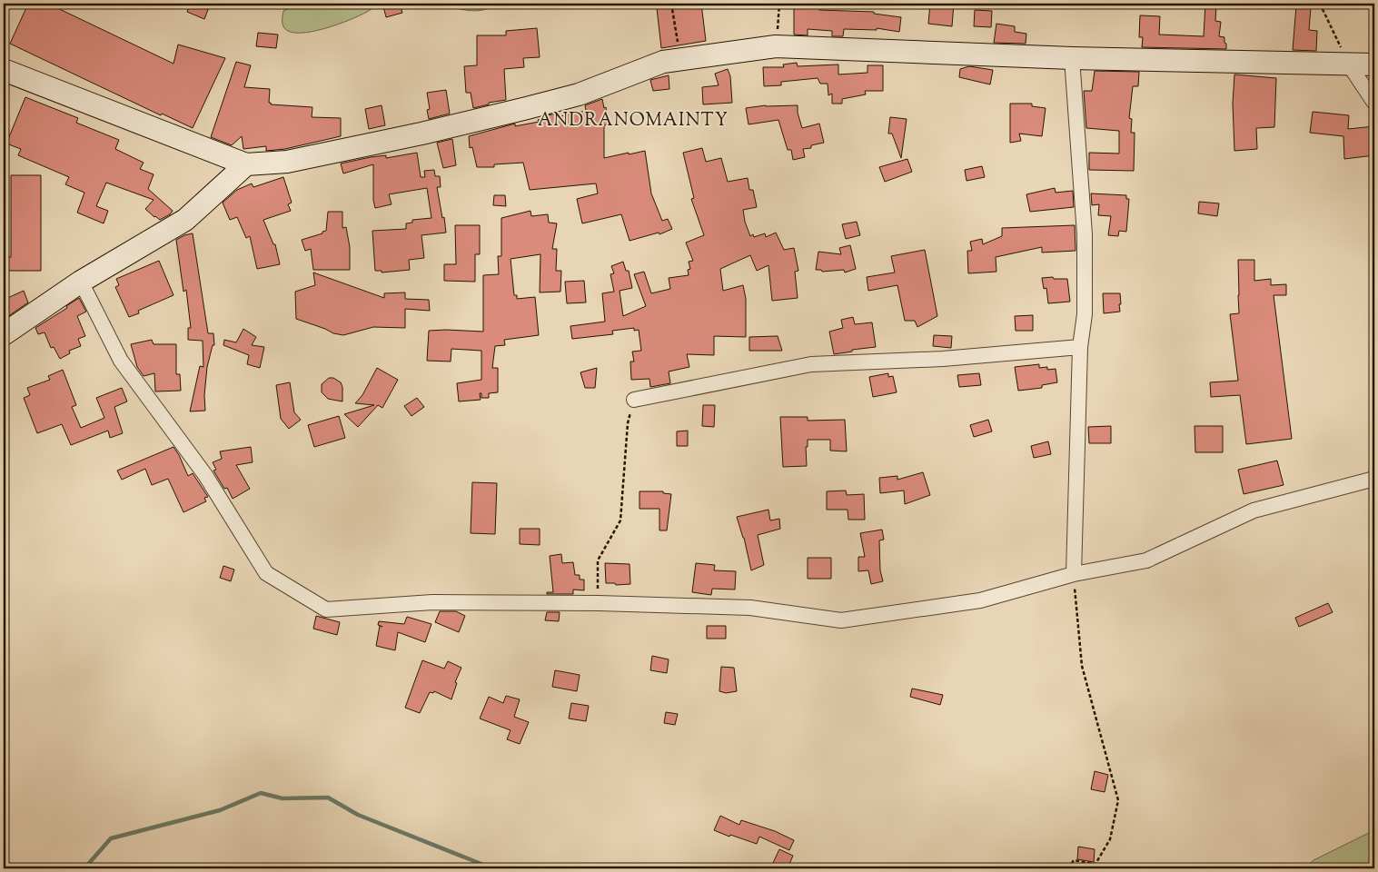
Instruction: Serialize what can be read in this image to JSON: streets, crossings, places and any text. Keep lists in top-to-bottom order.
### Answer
{
  "districts": ["ANDRANOMAINTY"]
}
